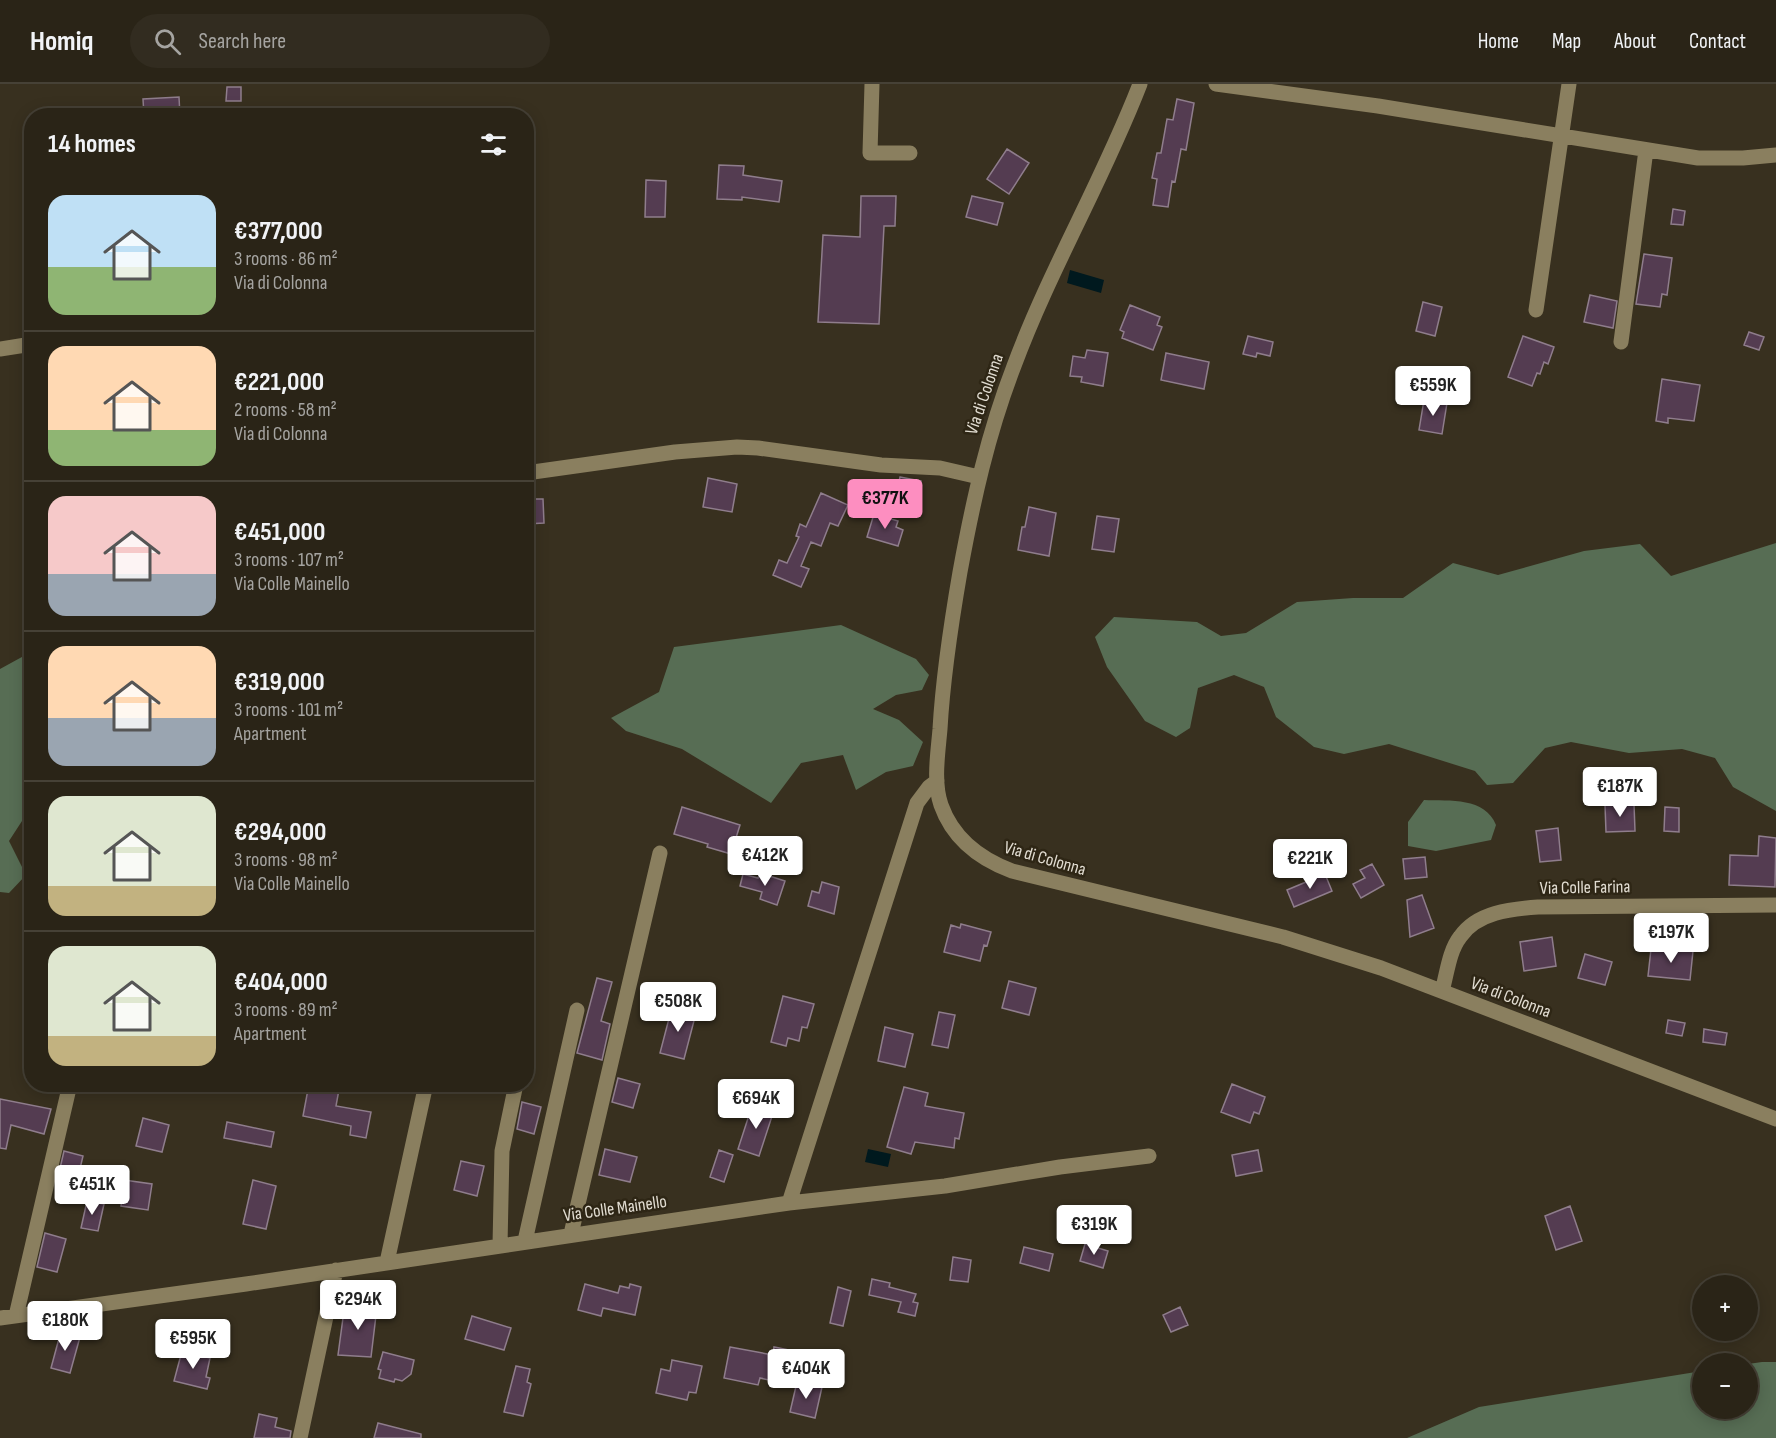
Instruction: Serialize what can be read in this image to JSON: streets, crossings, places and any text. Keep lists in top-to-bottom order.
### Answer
{
  "streets": {
    "street": ["Via di Colonna", "Via Colle Farina", "Via Colle Mainello"]
  },
  "crossings": [
    ["Via di Colonna", "Via Colle Farina"]
  ],
  "page": {
    "header": "Homiq",
    "search": "Search here",
    "nav": [
      "Home",
      "Map",
      "About",
      "Contact"
    ],
    "heading": "14 homes",
    "list": [
      {
        "name": "€377,000",
        "note": "3 rooms · 86 m² · Via di Colonna"
      },
      {
        "name": "€221,000",
        "note": "2 rooms · 58 m² · Via di Colonna"
      },
      {
        "name": "€451,000",
        "note": "3 rooms · 107 m² · Via Colle Mainello"
      },
      {
        "name": "€319,000",
        "note": "3 rooms · 101 m² · Apartment"
      },
      {
        "name": "€294,000",
        "note": "3 rooms · 98 m² · Via Colle Mainello"
      },
      {
        "name": "€404,000",
        "note": "3 rooms · 89 m² · Apartment"
      }
    ],
    "price": [
      "€559K",
      "€377K",
      "€187K",
      "€412K",
      "€221K",
      "€197K",
      "€508K",
      "€694K",
      "€451K",
      "€319K",
      "€294K",
      "€180K",
      "€595K",
      "€404K"
    ],
    "map_buttons": ["+", "−"]
  }
}
